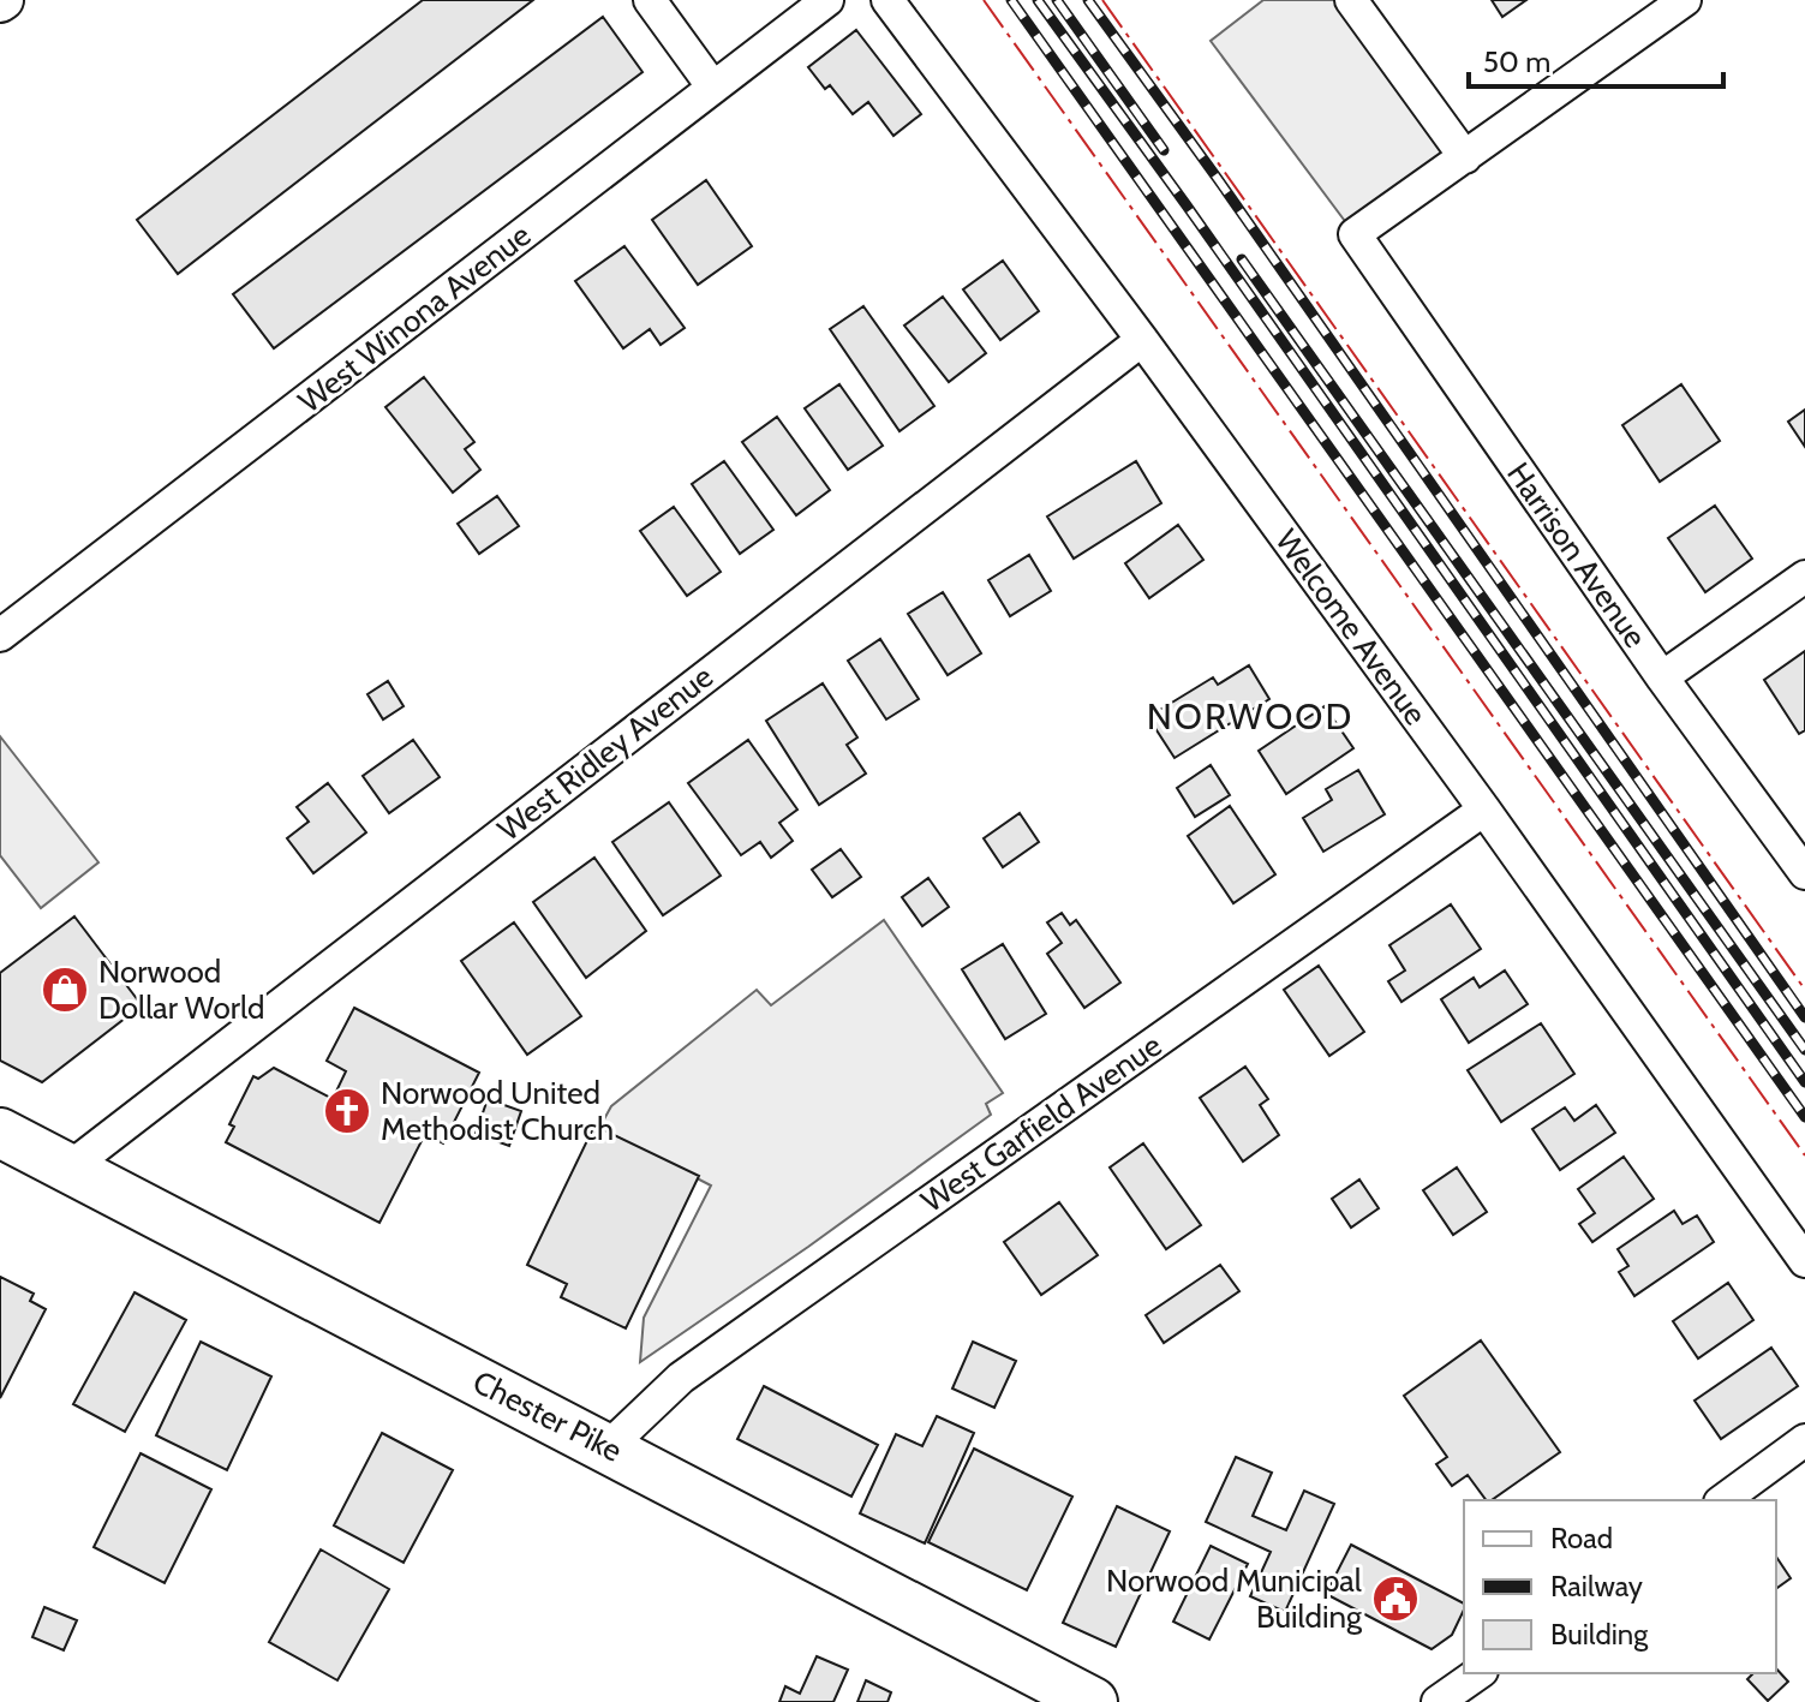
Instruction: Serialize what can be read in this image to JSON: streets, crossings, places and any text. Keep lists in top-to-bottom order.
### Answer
{
  "streets": {
    "main road": ["Chester Pike"],
    "street": [
      "West Winona Avenue",
      "Harrison Avenue",
      "Welcome Avenue",
      "West Ridley Avenue",
      "West Garfield Avenue"
    ]
  },
  "crossings": [
    ["Welcome Avenue", "West Ridley Avenue"],
    ["Welcome Avenue", "West Garfield Avenue"],
    ["West Ridley Avenue", "Chester Pike"],
    ["West Garfield Avenue", "Chester Pike"]
  ],
  "districts": ["NORWOOD"],
  "places": {
    "shop": ["Norwood Dollar World"],
    "church": ["Norwood United Methodist Church"],
    "public building": ["Norwood Municipal Building"]
  },
  "legend": ["Road", "Railway", "Building"],
  "scale_bar": "50 m"
}
